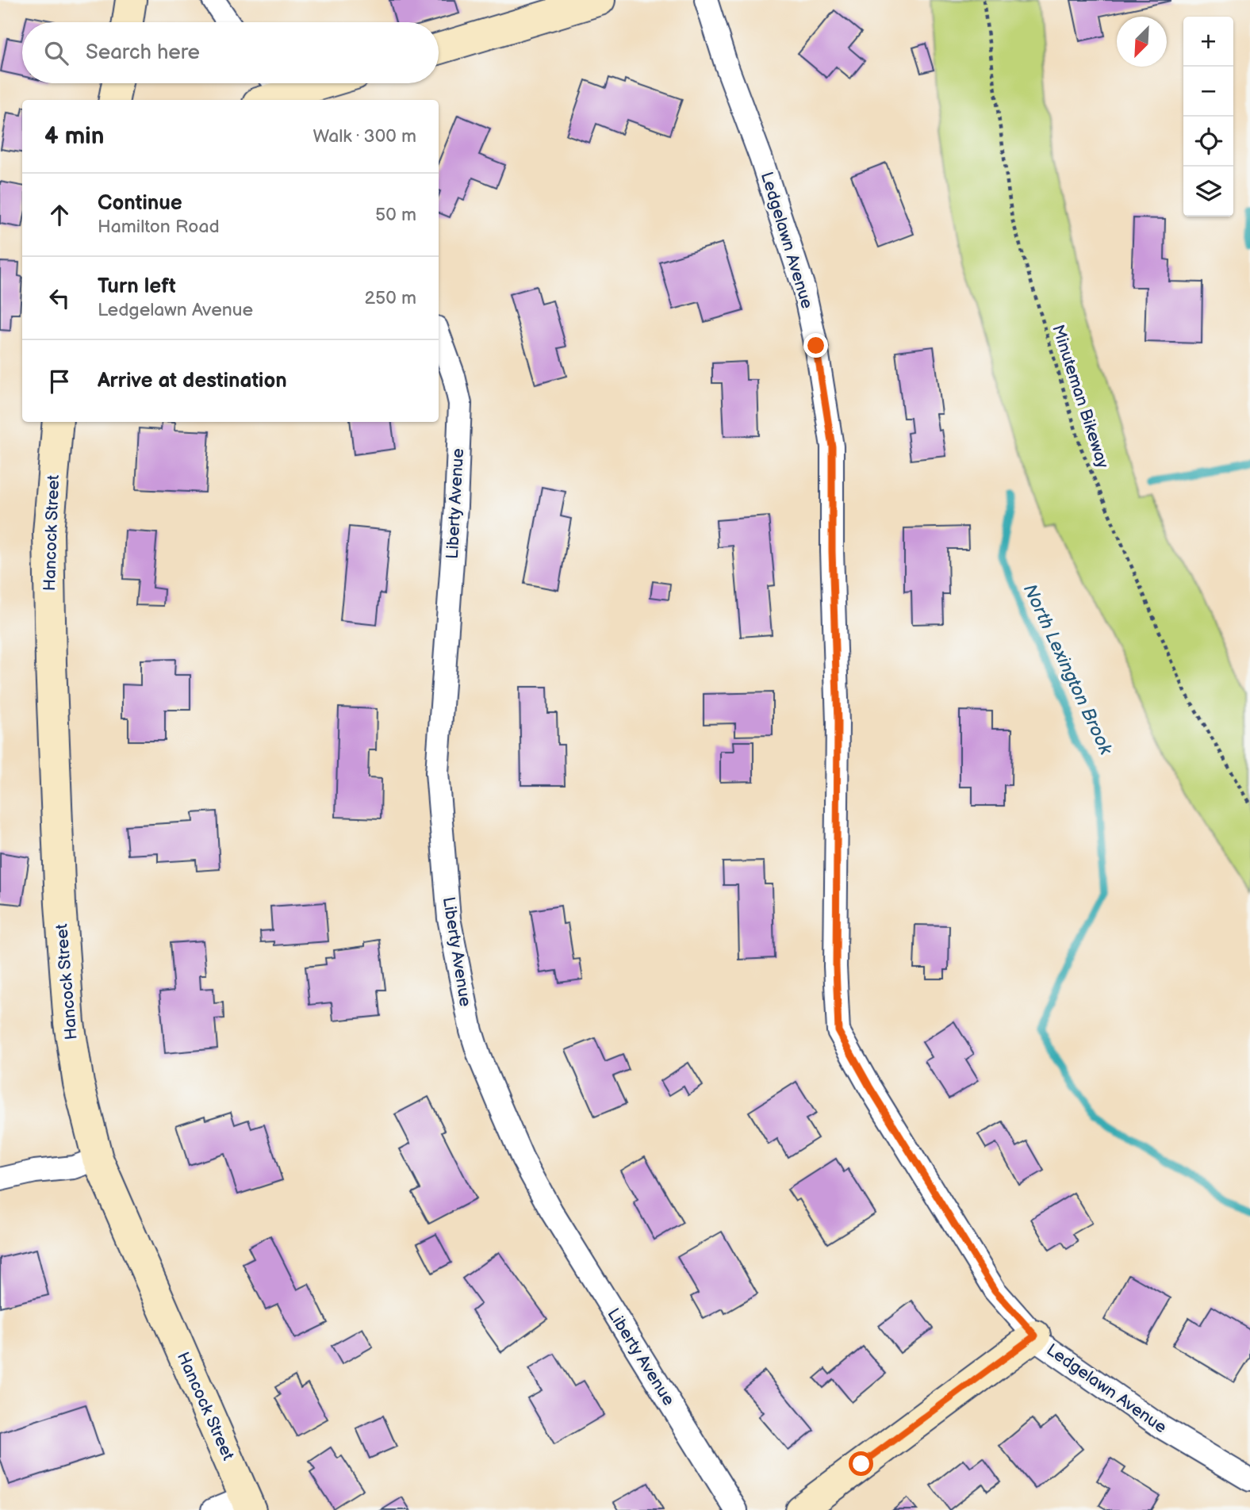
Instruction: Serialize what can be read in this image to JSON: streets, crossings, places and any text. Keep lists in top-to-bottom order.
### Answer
{
  "streets": {
    "main road": ["Hancock Street"],
    "street": ["Ledgelawn Avenue", "Liberty Avenue"],
    "path": ["Minuteman Bikeway"]
  },
  "water": ["North Lexington Brook"],
  "north": "bottom left",
  "page": {
    "map_buttons": ["+", "−"],
    "search": "Search here",
    "heading": ["4 min", "Walk · 300 m"],
    "list": [
      ["Continue", "Hamilton Road", "50 m"],
      ["Turn left", "Ledgelawn Avenue", "250 m"],
      "Arrive at destination"
    ]
  }
}
